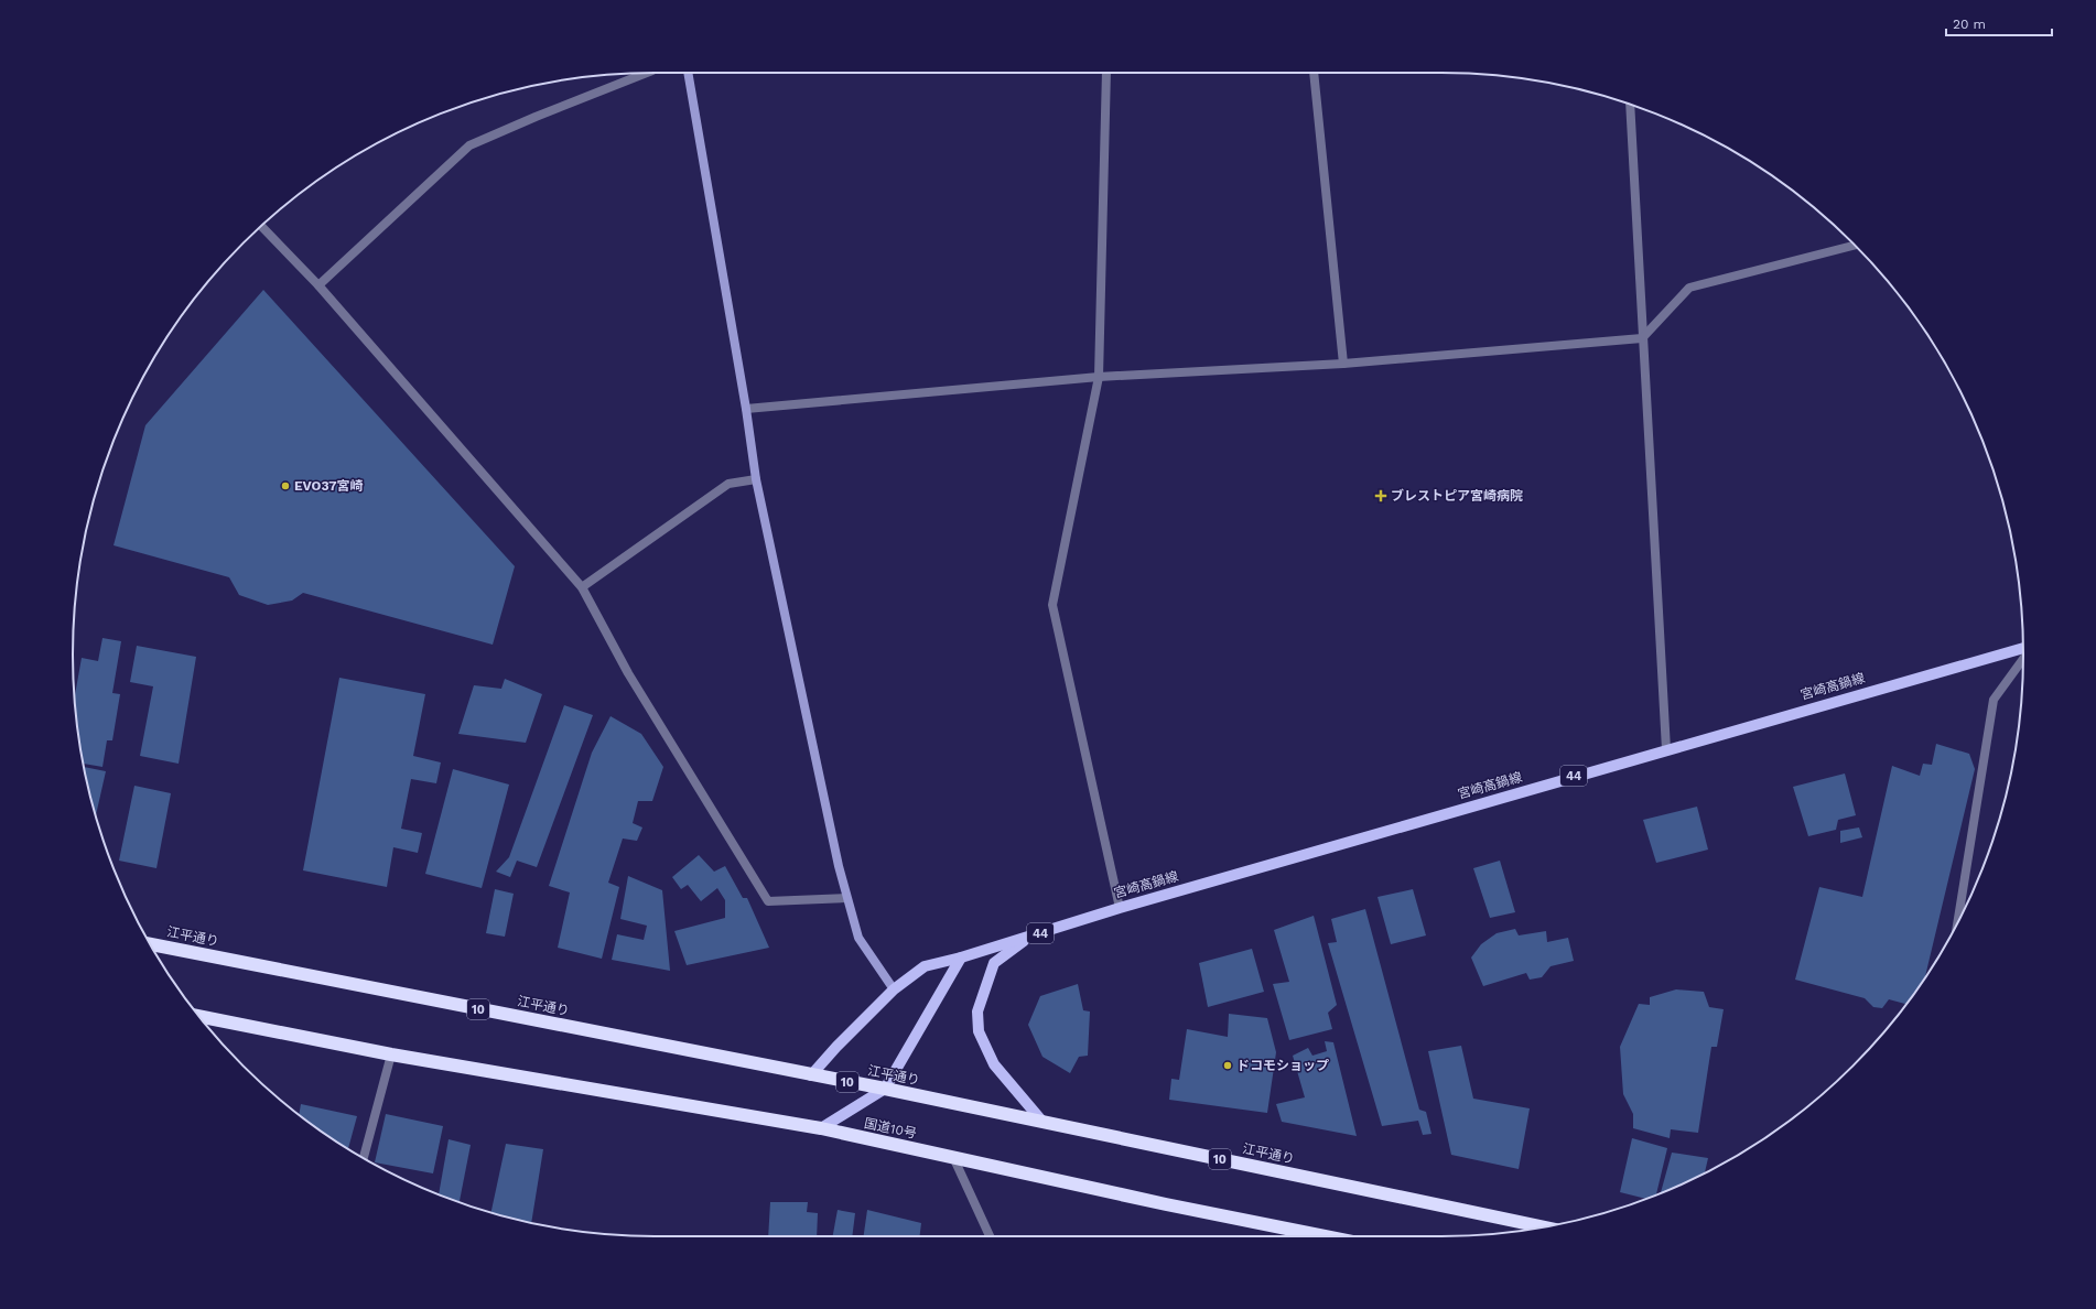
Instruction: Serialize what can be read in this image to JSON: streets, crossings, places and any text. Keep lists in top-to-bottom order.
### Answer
{
  "streets": {
    "highway": ["江平通り", "10", "国道10号"],
    "main road": ["宮崎高鍋線", "44"]
  },
  "crossings": [
    ["宮崎高鍋線", "江平通り"]
  ],
  "places": {
    "other": ["EVO37宮崎", "ドコモショップ"],
    "health": ["ブレストピア宮崎病院"]
  },
  "scale_bar": "20 m"
}
